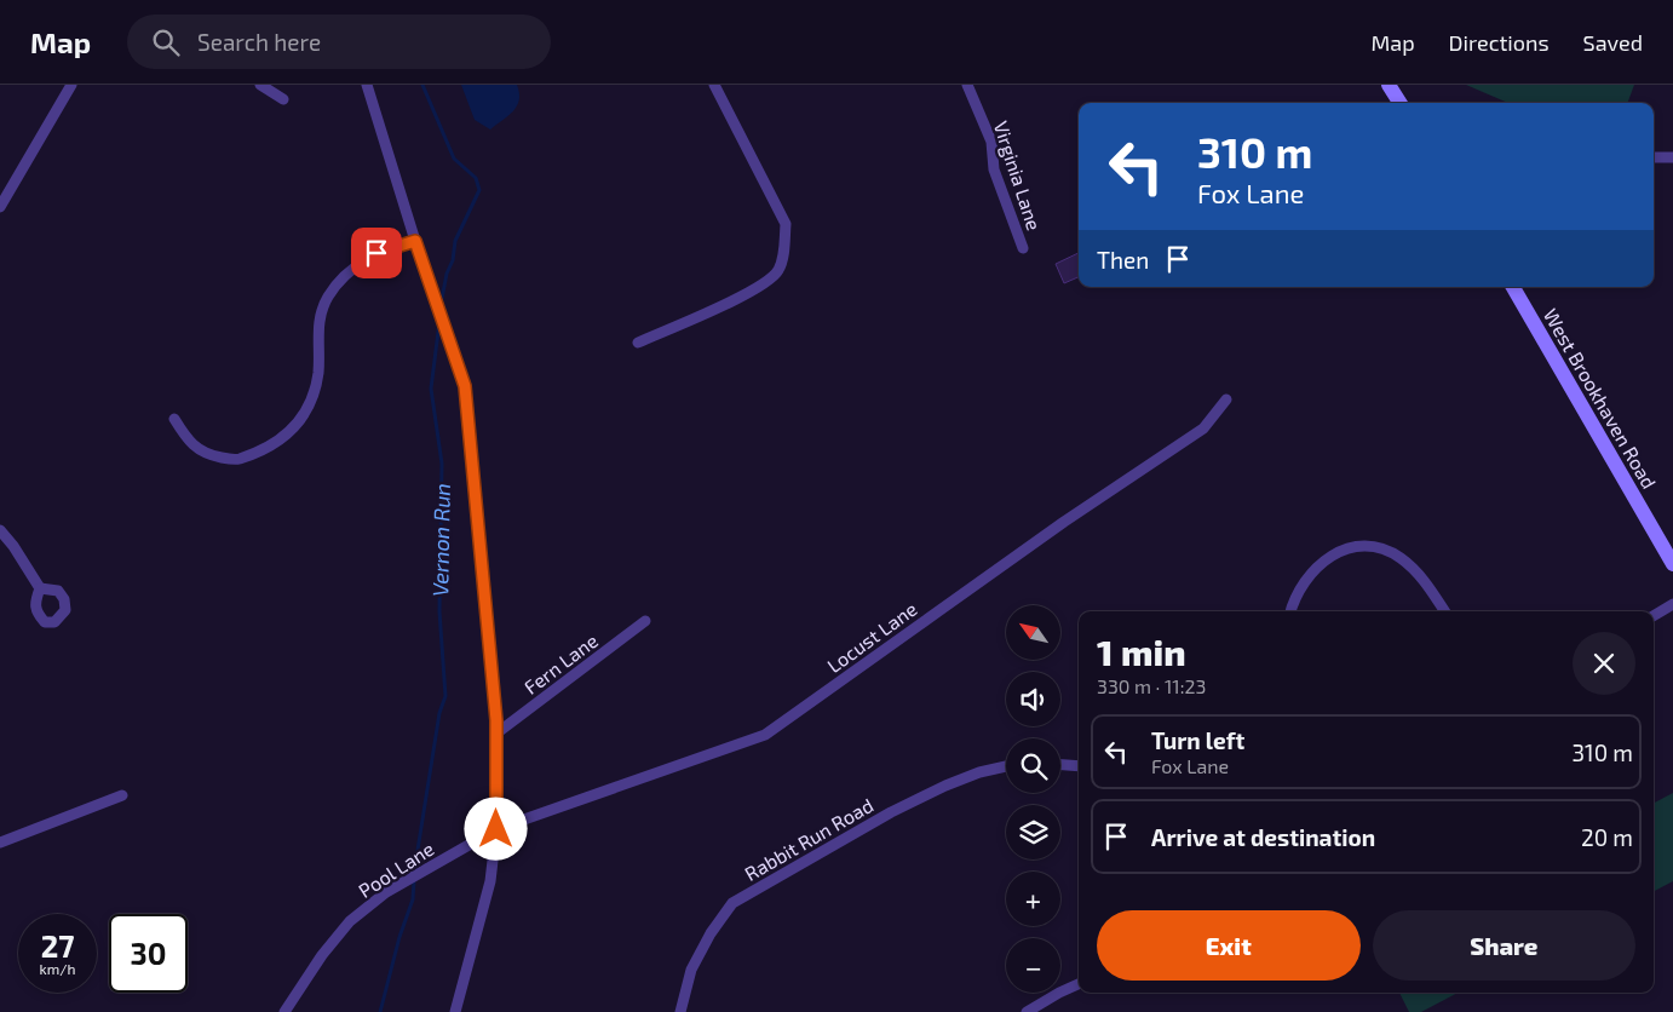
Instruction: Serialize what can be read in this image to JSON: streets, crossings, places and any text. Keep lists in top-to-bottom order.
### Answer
{
  "streets": {
    "street": [
      "Virginia Lane",
      "West Brookhaven Road",
      "Locust Lane",
      "Fern Lane",
      "Rabbit Run Road",
      "Pool Lane"
    ]
  },
  "crossings": [
    ["Locust Lane", "Pool Lane"]
  ],
  "water": ["Vernon Run"],
  "north": "top left",
  "page": {
    "header": "Map",
    "search": "Search here",
    "nav": ["Map", "Directions", "Saved"],
    "turn": ["310 m", "Fox Lane"],
    "then": "Then",
    "map_buttons": ["+", "−"],
    "heading": ["1 min", "330 m · 11:23"],
    "list": [
      {
        "name": "Turn left",
        "note": "Fox Lane",
        "value": "310 m"
      },
      {
        "name": "Arrive at destination",
        "value": "20 m"
      }
    ],
    "buttons": ["Exit", "Share"],
    "speed": "27 km/h",
    "limit": "30"
  }
}
